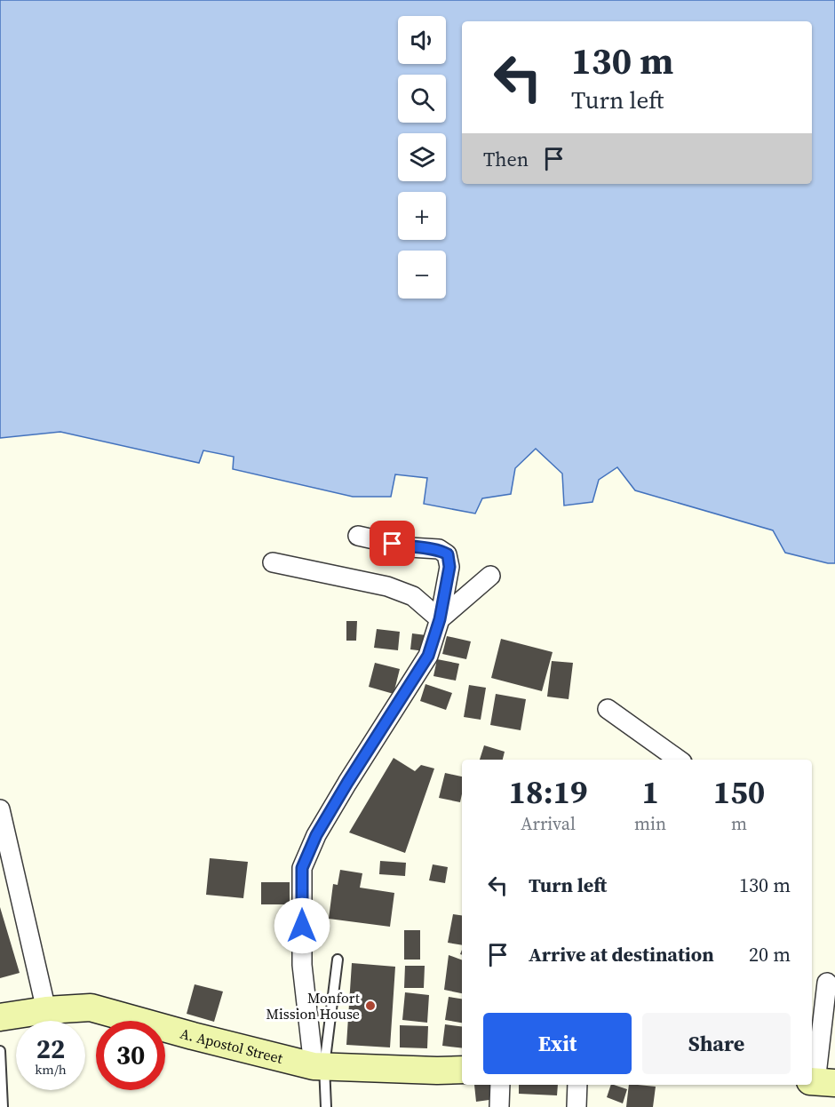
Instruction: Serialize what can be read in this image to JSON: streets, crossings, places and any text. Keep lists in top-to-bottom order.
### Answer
{
  "streets": {
    "street": ["A. Apostol Street"]
  },
  "places": ["Monfort Mission House"],
  "page": {
    "map_buttons": ["+", "−"],
    "turn": ["130 m", "Turn left"],
    "then": "Then",
    "eta": [
      "18:19",
      "Arrival",
      "1",
      "min",
      "150",
      "m"
    ],
    "list": [
      {
        "name": "Turn left",
        "value": "130 m"
      },
      {
        "name": "Arrive at destination",
        "value": "20 m"
      }
    ],
    "buttons": ["Exit", "Share"],
    "speed": "22 km/h",
    "limit": "30"
  }
}
